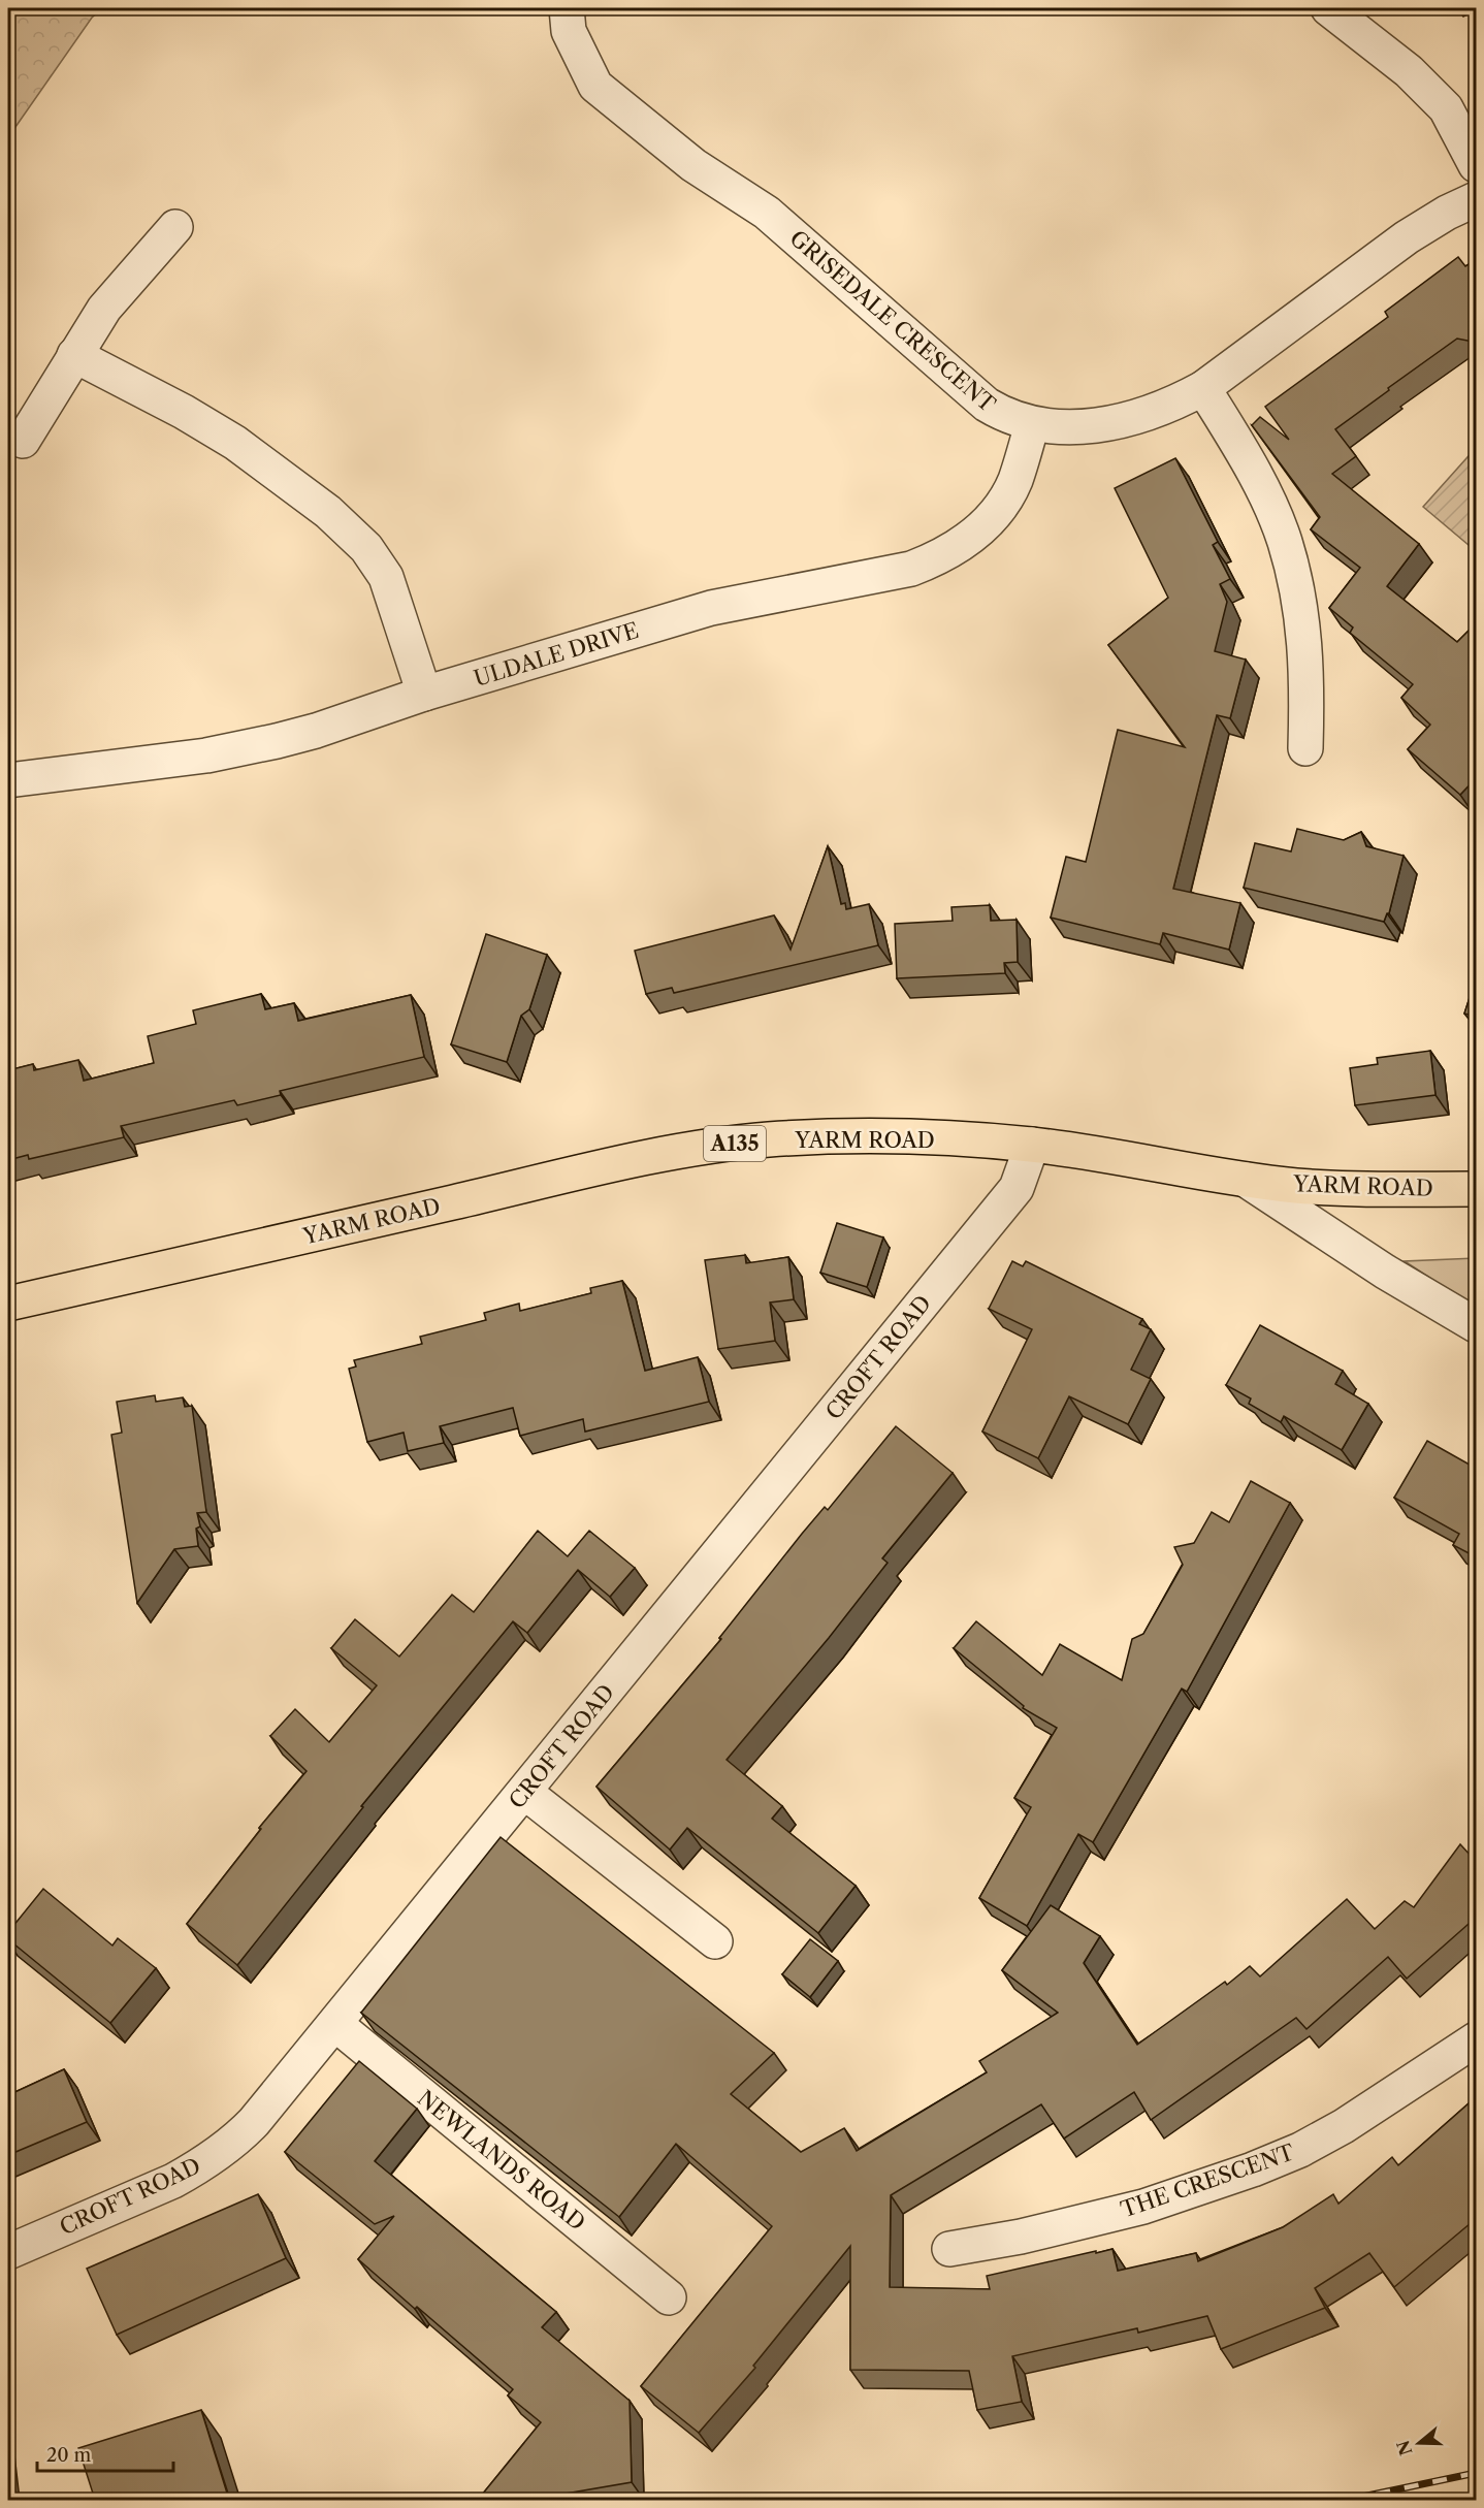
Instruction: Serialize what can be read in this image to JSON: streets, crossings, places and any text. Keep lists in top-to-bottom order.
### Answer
{
  "streets": {
    "main road": ["YARM ROAD", "A135"],
    "street": [
      "GRISEDALE CRESCENT",
      "ULDALE DRIVE",
      "CROFT ROAD",
      "NEWLANDS ROAD",
      "THE CRESCENT"
    ]
  },
  "crossings": [
    ["GRISEDALE CRESCENT", "ULDALE DRIVE"],
    ["YARM ROAD", "CROFT ROAD"],
    ["CROFT ROAD", "NEWLANDS ROAD"]
  ],
  "scale_bar": "20 m",
  "north": "left"
}
